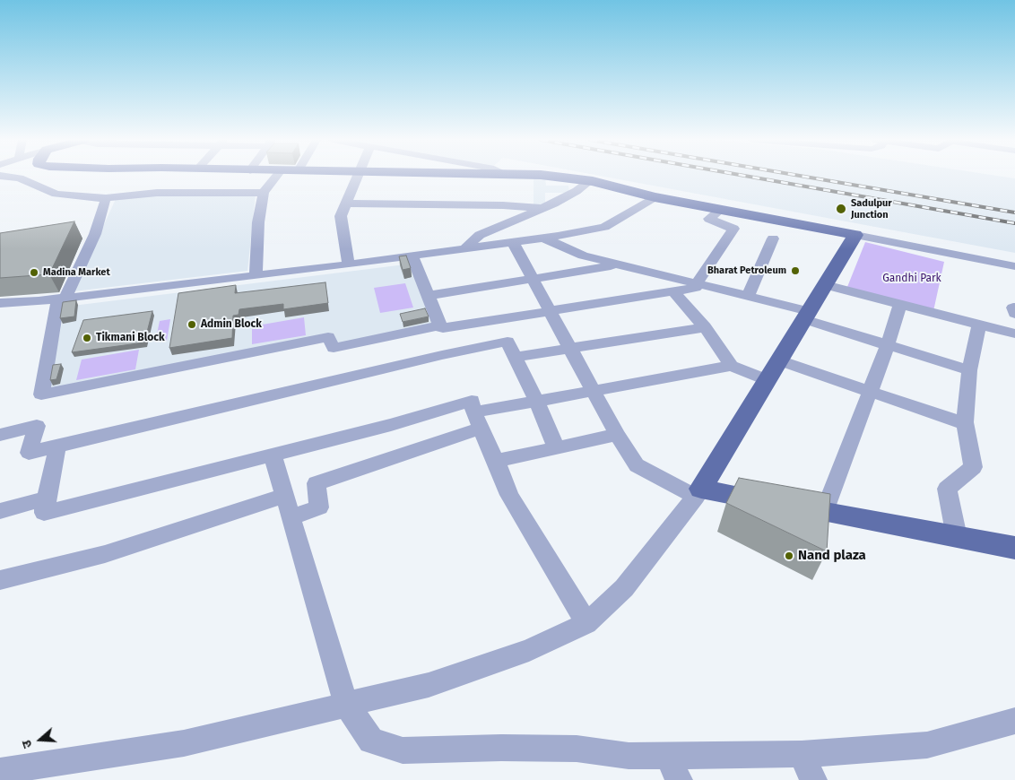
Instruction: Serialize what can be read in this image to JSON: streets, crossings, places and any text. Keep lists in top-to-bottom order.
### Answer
{
  "parks": ["Gandhi Park"],
  "places": [
    "Sadulpur Junction",
    "Bharat Petroleum",
    "Madina Market",
    "Admin Block",
    "Tikmani Block",
    "Nand plaza"
  ],
  "north": "left"
}
